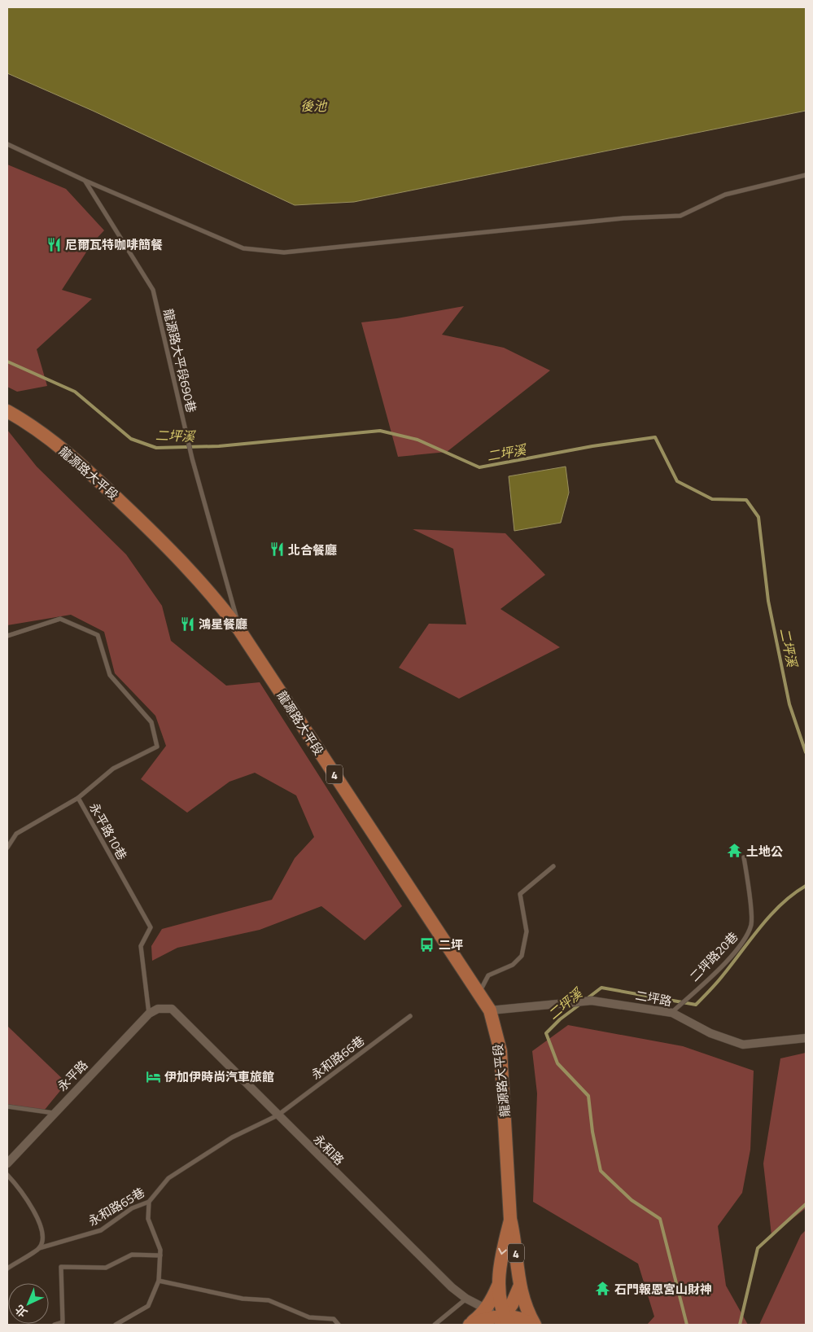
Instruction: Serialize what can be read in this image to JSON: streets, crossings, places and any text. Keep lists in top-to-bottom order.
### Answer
{
  "streets": {
    "main road": ["龍源路大平段", "4"],
    "street": ["二坪路", "永平路", "永和路"],
    "lane": [
      "龍源路大平段690巷",
      "永平路10巷",
      "二坪路20巷",
      "永和路66巷",
      "永和路65巷"
    ]
  },
  "crossings": [
    ["龍源路大平段690巷", "龍源路大平段"],
    ["龍源路大平段", "4"],
    ["龍源路大平段", "二坪路"],
    ["龍源路大平段", "永和路"],
    ["4", "永和路"],
    ["永平路10巷", "永平路"],
    ["二坪路20巷", "二坪路"],
    ["永和路66巷", "永和路"],
    ["永和路66巷", "永和路65巷"],
    ["永平路", "永和路"],
    ["永和路", "永和路65巷"]
  ],
  "water": ["後池", "二坪溪"],
  "places": {
    "restaurant": ["尼爾瓦特咖啡簡餐", "北合餐廳", "鴻星餐廳"],
    "temple": ["土地公", "石門報恩宮山財神"],
    "bus stop": ["二坪"],
    "hotel": ["伊加伊時尚汽車旅館"]
  },
  "north": "bottom left"
}
